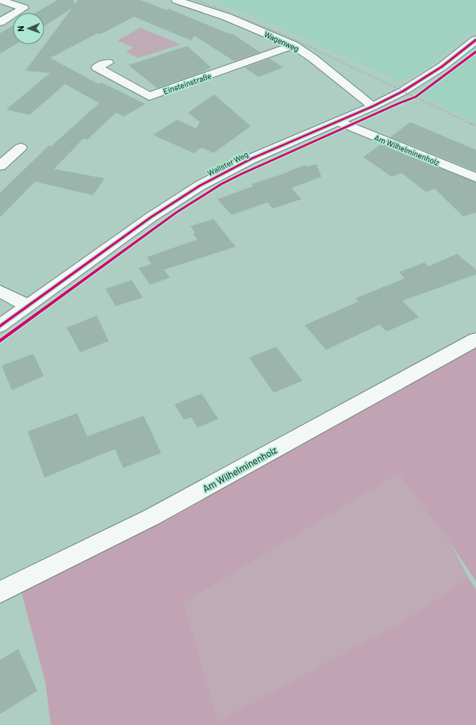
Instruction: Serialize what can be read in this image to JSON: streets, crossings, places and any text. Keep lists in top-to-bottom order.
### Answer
{
  "streets": {
    "street": [
      "Wagenweg",
      "Einsteinstraße",
      "Am Wilhelminenholz",
      "Wallster Weg"
    ]
  },
  "crossings": [
    ["Wagenweg", "Einsteinstraße"],
    ["Wagenweg", "Wallster Weg"],
    ["Am Wilhelminenholz", "Wallster Weg"]
  ],
  "north": "left"
}
